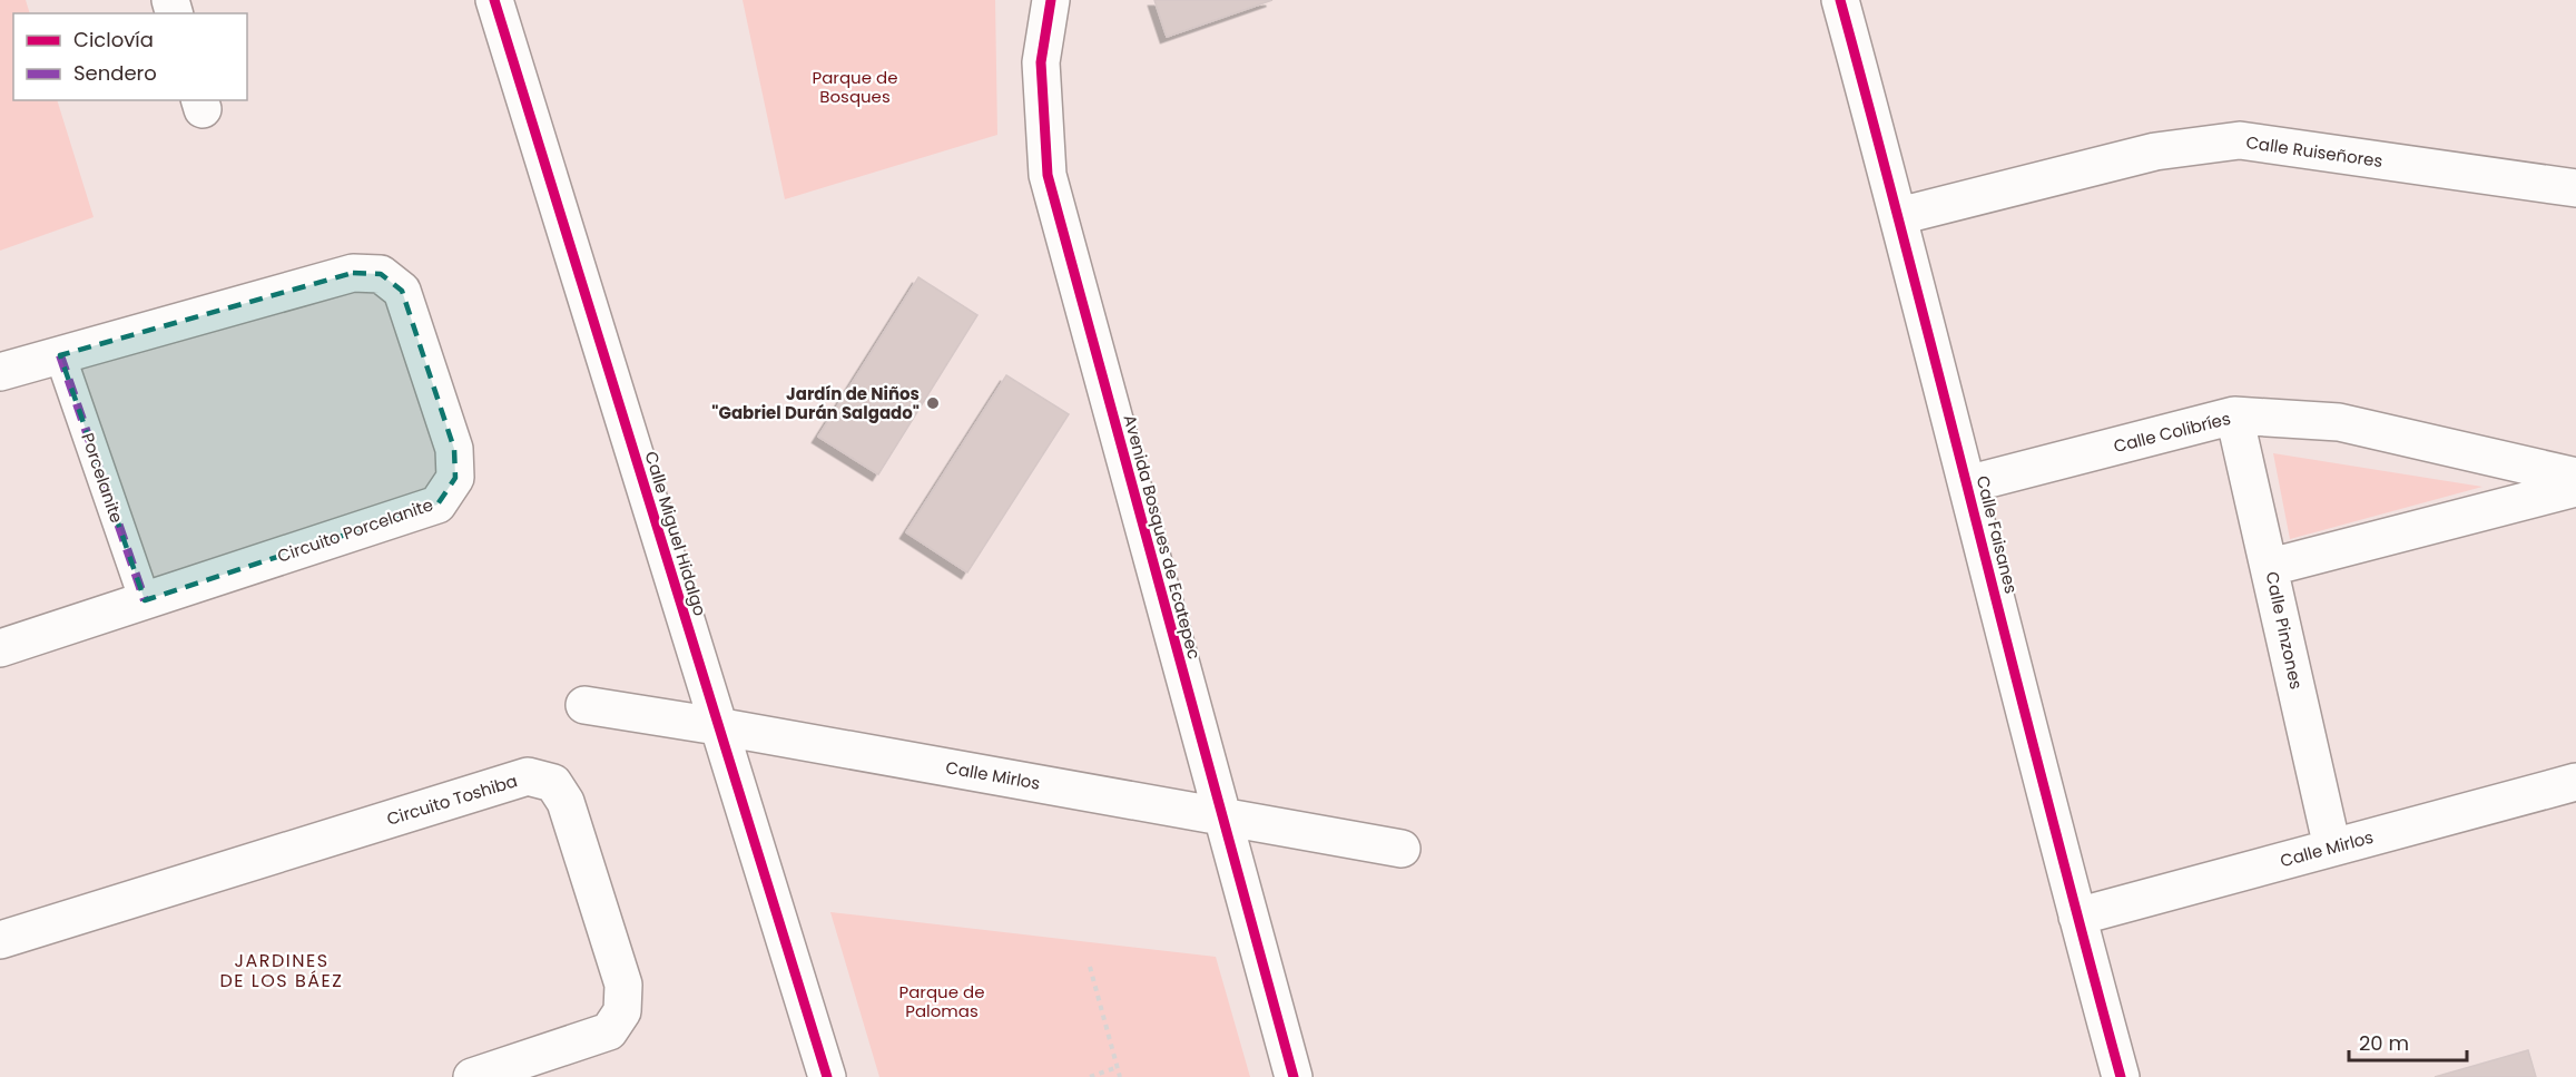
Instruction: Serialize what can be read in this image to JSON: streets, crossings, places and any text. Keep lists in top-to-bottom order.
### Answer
{
  "streets": {
    "street": [
      "Calle Ruiseñores",
      "Calle Colibríes",
      "Porcelanite",
      "Circuito Porcelanite",
      "Calle Miguel Hidalgo",
      "Calle Faisanes",
      "Avenida Bosques de Ecatepec",
      "Calle Pinzones",
      "Calle Mirlos",
      "Circuito Toshiba"
    ]
  },
  "crossings": [
    ["Calle Ruiseñores", "Calle Faisanes"],
    ["Calle Colibríes", "Calle Faisanes"],
    ["Calle Colibríes", "Calle Pinzones"],
    ["Porcelanite", "Circuito Porcelanite"],
    ["Calle Miguel Hidalgo", "Calle Mirlos"],
    ["Calle Faisanes", "Calle Mirlos"],
    ["Avenida Bosques de Ecatepec", "Calle Mirlos"],
    ["Calle Pinzones", "Calle Mirlos"]
  ],
  "districts": ["JARDINES DE LOS BÁEZ"],
  "parks": ["Parque de Bosques", "Parque de Palomas"],
  "places": ["Jardín de Niños \"Gabriel Durán Salgado\""],
  "legend": ["Ciclovía", "Sendero"],
  "scale_bar": "20 m"
}
